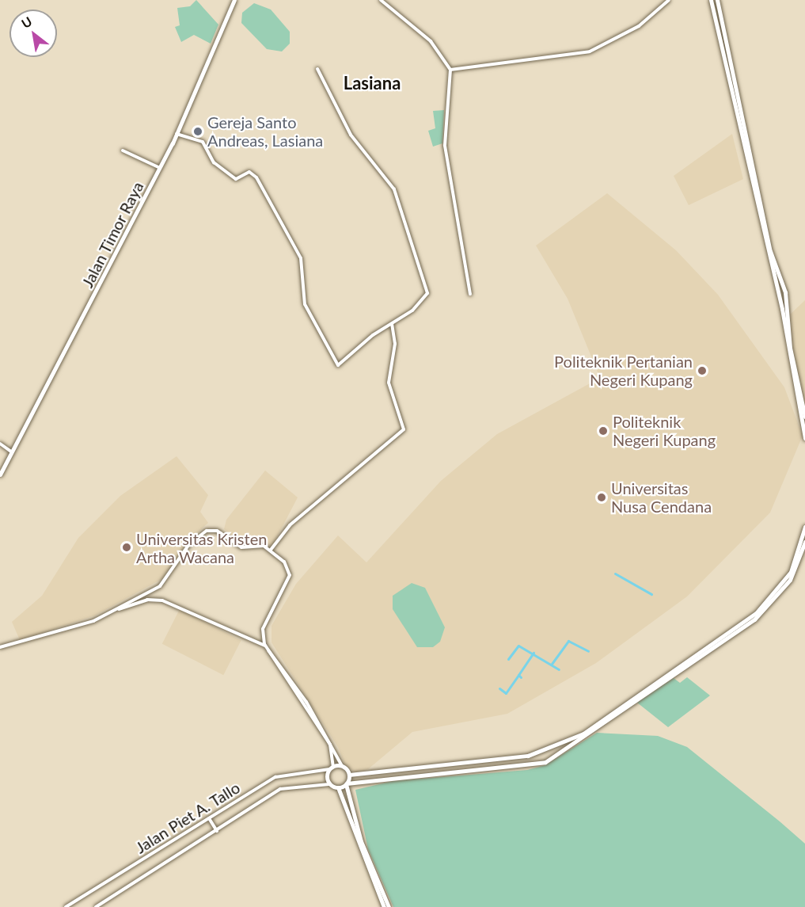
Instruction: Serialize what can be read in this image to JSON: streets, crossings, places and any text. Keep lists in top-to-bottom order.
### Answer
{
  "streets": {
    "highway": ["Jalan Timor Raya"],
    "street": ["Jalan Piet A. Tallo"]
  },
  "districts": ["Lasiana"],
  "places": [
    "Gereja Santo Andreas, Lasiana",
    "Politeknik Pertanian Negeri Kupang",
    "Politeknik Negeri Kupang",
    "Universitas Nusa Cendana",
    "Universitas Kristen Artha Wacana"
  ],
  "north": "top left"
}
